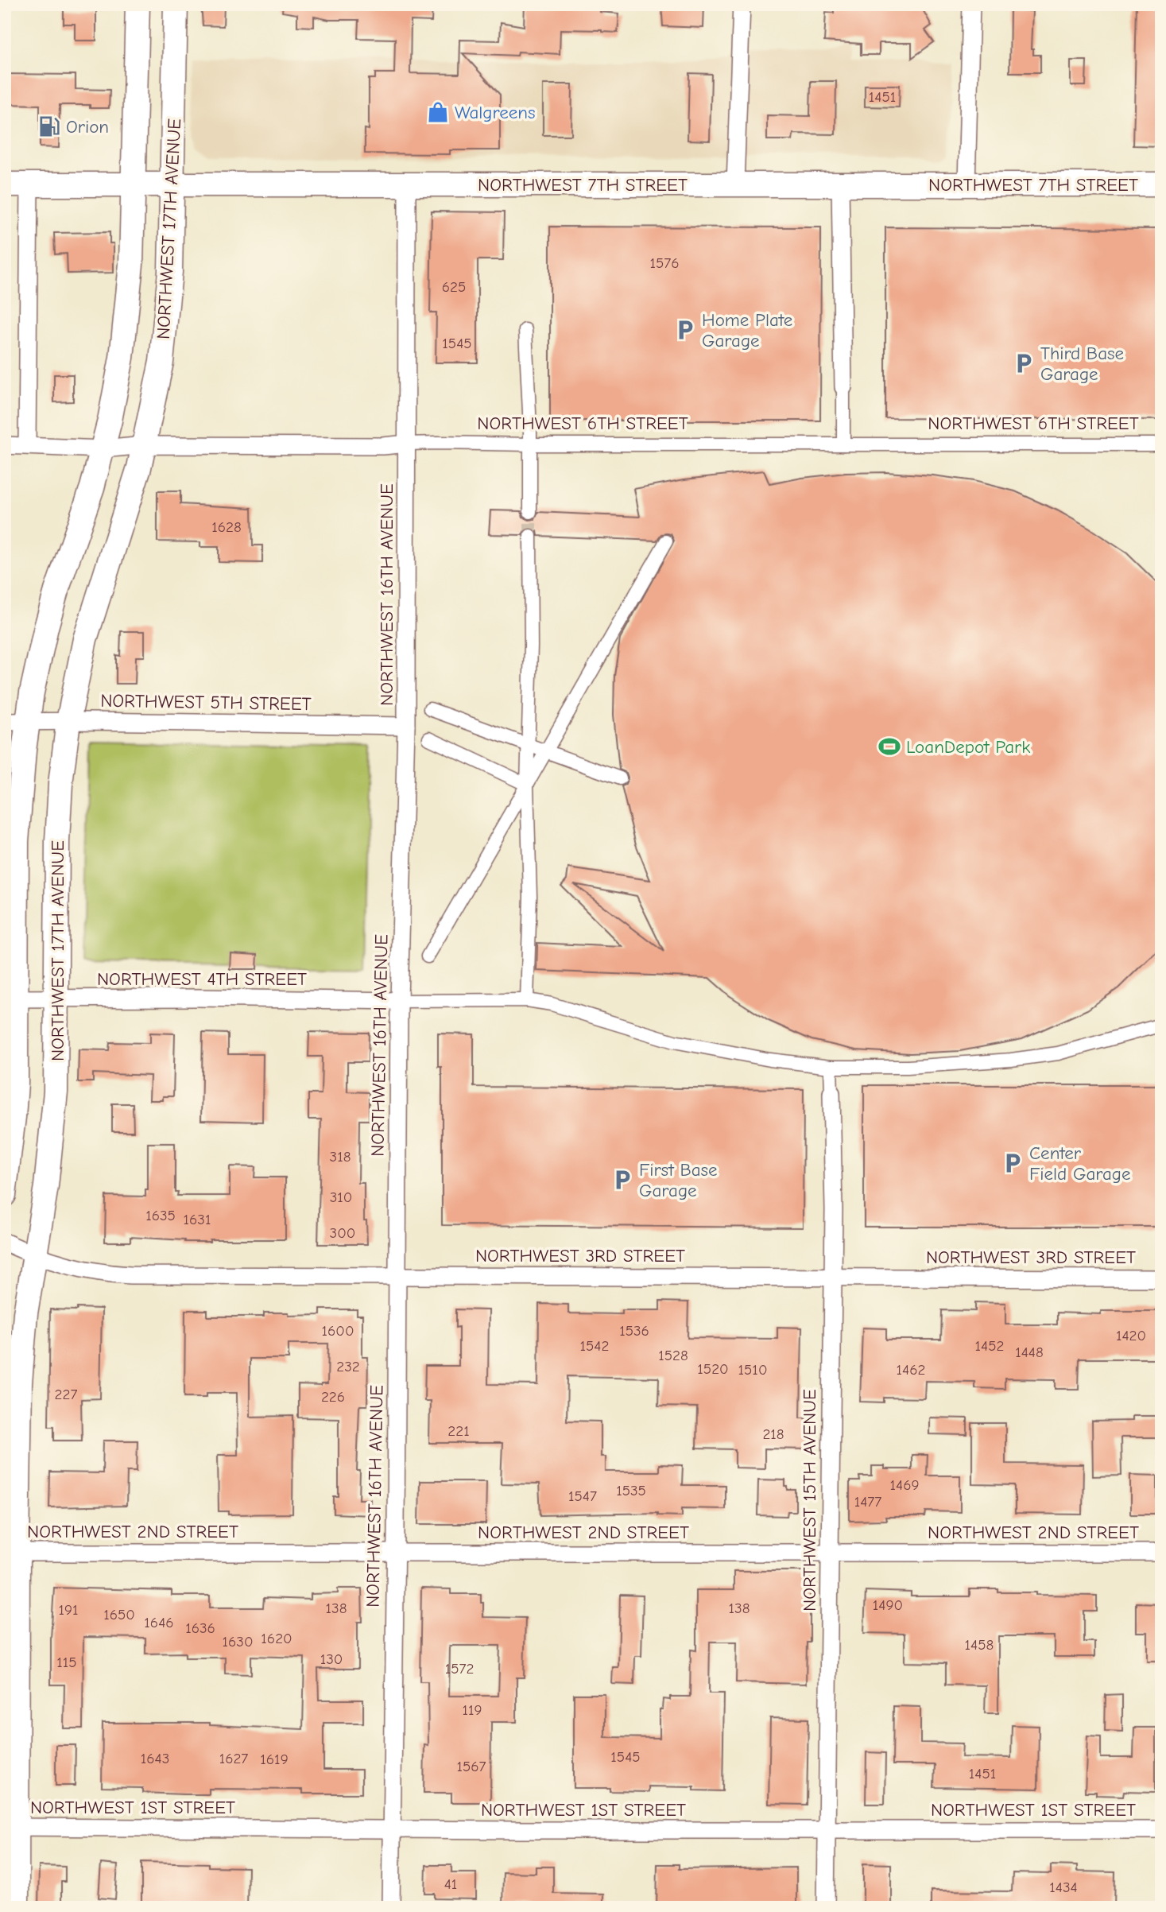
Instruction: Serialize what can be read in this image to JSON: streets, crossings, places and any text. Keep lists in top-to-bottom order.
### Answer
{
  "streets": {
    "main road": ["NORTHWEST 7TH STREET", "NORTHWEST 17TH AVENUE"],
    "street": [
      "NORTHWEST 6TH STREET",
      "NORTHWEST 16TH AVENUE",
      "NORTHWEST 5TH STREET",
      "NORTHWEST 4TH STREET",
      "NORTHWEST 3RD STREET",
      "NORTHWEST 15TH AVENUE",
      "NORTHWEST 2ND STREET",
      "NORTHWEST 1ST STREET"
    ]
  },
  "crossings": [
    ["NORTHWEST 7TH STREET", "NORTHWEST 17TH AVENUE"],
    ["NORTHWEST 7TH STREET", "NORTHWEST 16TH AVENUE"],
    ["NORTHWEST 17TH AVENUE", "NORTHWEST 6TH STREET"],
    ["NORTHWEST 17TH AVENUE", "NORTHWEST 5TH STREET"],
    ["NORTHWEST 17TH AVENUE", "NORTHWEST 4TH STREET"],
    ["NORTHWEST 17TH AVENUE", "NORTHWEST 3RD STREET"],
    ["NORTHWEST 17TH AVENUE", "NORTHWEST 2ND STREET"],
    ["NORTHWEST 17TH AVENUE", "NORTHWEST 1ST STREET"],
    ["NORTHWEST 6TH STREET", "NORTHWEST 16TH AVENUE"],
    ["NORTHWEST 16TH AVENUE", "NORTHWEST 5TH STREET"],
    ["NORTHWEST 16TH AVENUE", "NORTHWEST 4TH STREET"],
    ["NORTHWEST 16TH AVENUE", "NORTHWEST 3RD STREET"],
    ["NORTHWEST 16TH AVENUE", "NORTHWEST 2ND STREET"],
    ["NORTHWEST 16TH AVENUE", "NORTHWEST 1ST STREET"],
    ["NORTHWEST 3RD STREET", "NORTHWEST 15TH AVENUE"],
    ["NORTHWEST 15TH AVENUE", "NORTHWEST 2ND STREET"],
    ["NORTHWEST 15TH AVENUE", "NORTHWEST 1ST STREET"]
  ],
  "places": {
    "shop": ["Walgreens"],
    "fuel station": ["Orion"],
    "parking": [
      "Home Plate Garage",
      "Third Base Garage",
      "Center Field Garage",
      "First Base Garage"
    ],
    "sports": ["LoanDepot Park"]
  },
  "house_numbers": [
    "1451",
    "1576",
    "625",
    "1545",
    "1628",
    "318",
    "310",
    "1635",
    "1631",
    "300",
    "1600",
    "1536",
    "1420",
    "1542",
    "1452",
    "1448",
    "1528",
    "232",
    "1520",
    "1510",
    "1462",
    "227",
    "226",
    "221",
    "218",
    "1469",
    "1535",
    "1547",
    "1477",
    "1490",
    "138",
    "138",
    "191",
    "1650",
    "1646",
    "1636",
    "1620",
    "1630",
    "1458",
    "130",
    "115",
    "1572",
    "119",
    "1545",
    "1643",
    "1627",
    "1619",
    "1567",
    "1451",
    "41",
    "1434"
  ]
}
